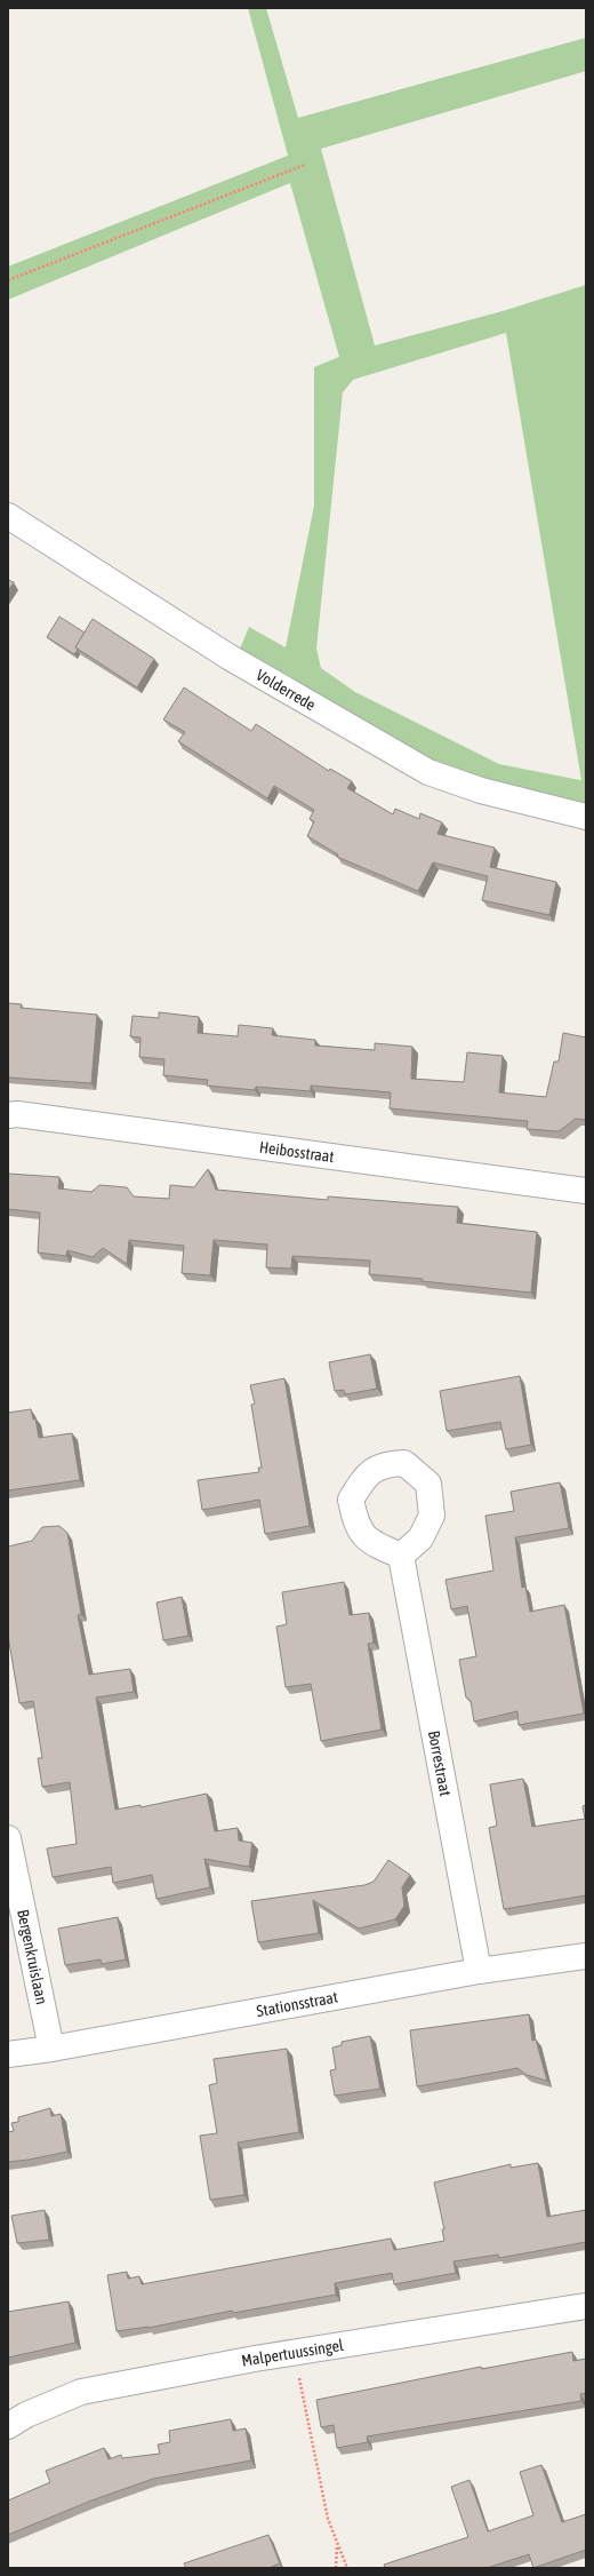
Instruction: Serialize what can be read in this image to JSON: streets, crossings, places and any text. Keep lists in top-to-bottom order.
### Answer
{
  "streets": {
    "street": [
      "Volderrede",
      "Heibosstraat",
      "Borrestraat",
      "Bergenkruislaan",
      "Stationsstraat",
      "Malpertuussingel"
    ]
  },
  "crossings": [
    ["Borrestraat", "Stationsstraat"],
    ["Bergenkruislaan", "Stationsstraat"]
  ]
}
